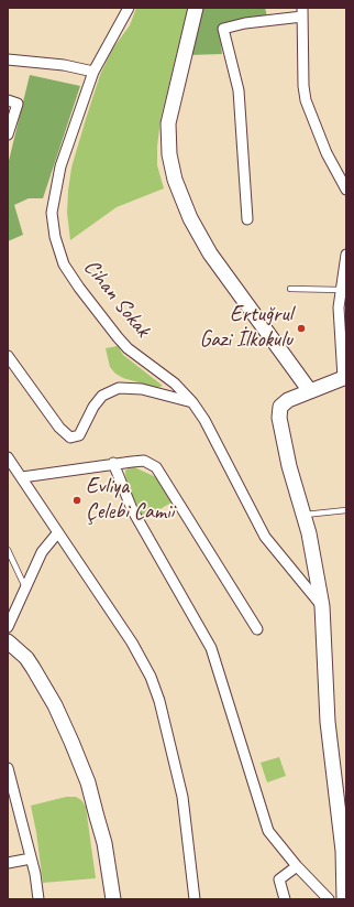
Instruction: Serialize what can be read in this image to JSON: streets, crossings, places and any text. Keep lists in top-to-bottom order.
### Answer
{
  "streets": {
    "street": ["Cihan Sokak"]
  },
  "places": ["Ertuğrul Gazi İlkokulu", "Evliya Çelebi Camii"]
}
